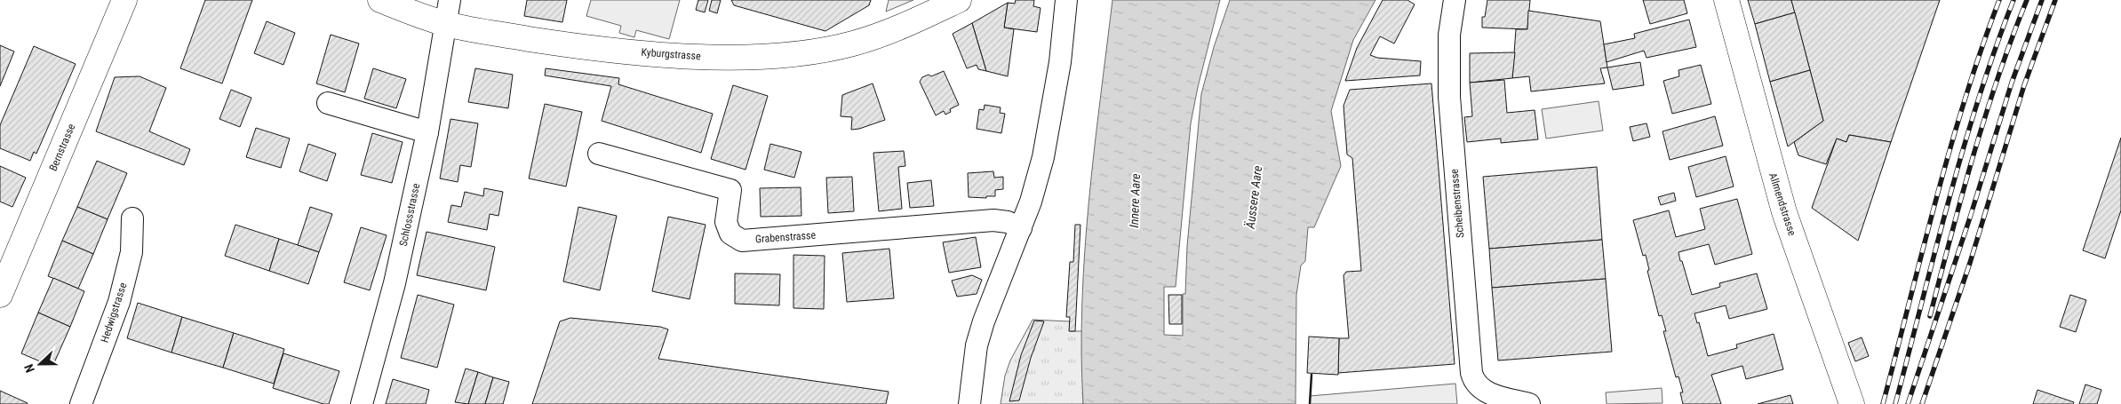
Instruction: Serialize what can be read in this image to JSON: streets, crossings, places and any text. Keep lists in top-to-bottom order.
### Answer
{
  "streets": {
    "main road": ["Kyburgstrasse", "Bernstrasse", "Allmendstrasse"],
    "street": [
      "Scheibenstrasse",
      "Schlossstrasse",
      "Grabenstrasse",
      "Hedwigstrasse"
    ]
  },
  "crossings": [
    ["Kyburgstrasse", "Schlossstrasse"]
  ],
  "water": ["Äussere Aare", "Innere Aare"],
  "north": "left"
}
